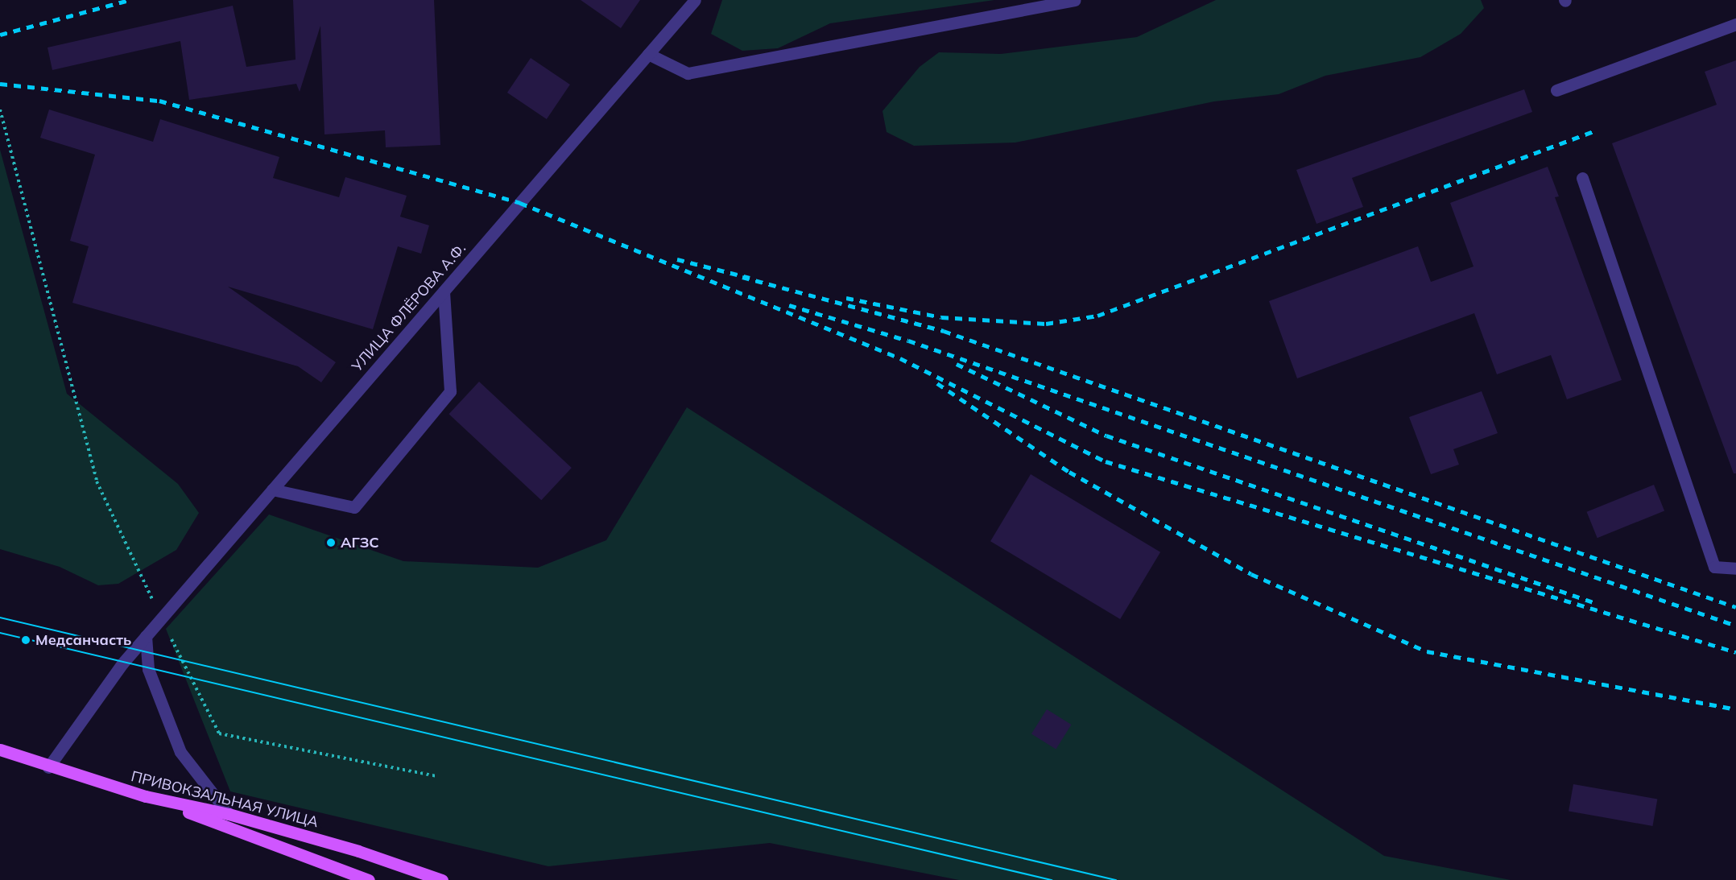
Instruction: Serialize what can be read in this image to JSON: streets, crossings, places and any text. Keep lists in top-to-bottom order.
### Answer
{
  "streets": {
    "main road": ["ПРИВОКЗАЛЬНАЯ УЛИЦА"],
    "street": ["УЛИЦА ФЛЁРОВА А.Ф."]
  },
  "crossings": [
    ["УЛИЦА ФЛЁРОВА А.Ф.", "ПРИВОКЗАЛЬНАЯ УЛИЦА"]
  ],
  "places": ["АГЗС", "Медсанчасть"]
}
